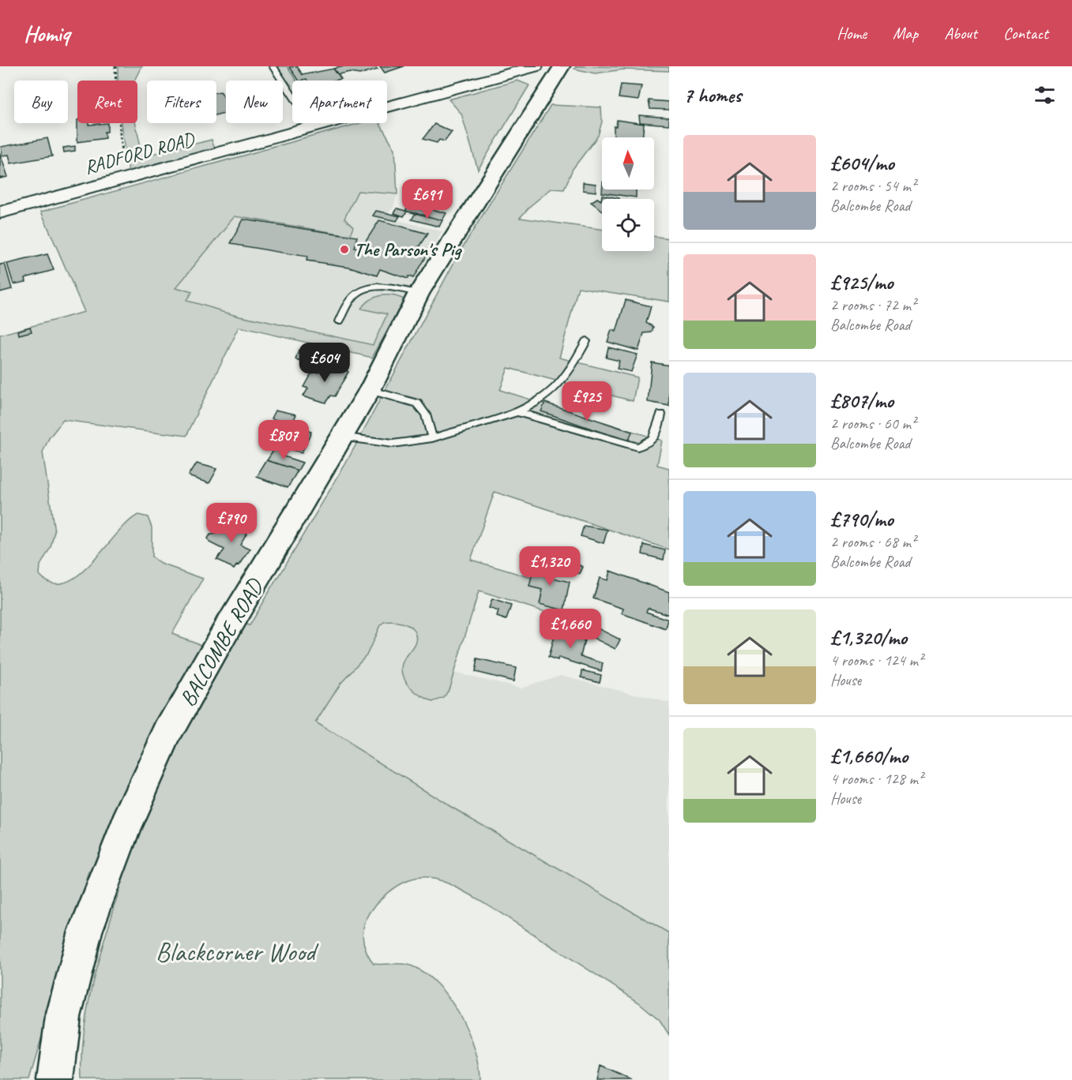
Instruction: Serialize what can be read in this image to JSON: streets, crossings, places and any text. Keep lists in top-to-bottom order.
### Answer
{
  "streets": {
    "main road": ["BALCOMBE ROAD"],
    "street": ["RADFORD ROAD"]
  },
  "crossings": [
    ["RADFORD ROAD", "BALCOMBE ROAD"]
  ],
  "parks": ["Blackcorner Wood"],
  "places": ["The Parson's Pig"],
  "north": "top",
  "page": {
    "header": "Homiq",
    "nav": [
      "Home",
      "Map",
      "About",
      "Contact"
    ],
    "heading": "7 homes",
    "chip": [
      "Buy",
      "Rent",
      "Filters",
      "New",
      "Apartment"
    ],
    "list": [
      {
        "name": "£604/mo",
        "note": "2 rooms · 54 m² · Balcombe Road"
      },
      {
        "name": "£925/mo",
        "note": "2 rooms · 72 m² · Balcombe Road"
      },
      {
        "name": "£807/mo",
        "note": "2 rooms · 60 m² · Balcombe Road"
      },
      {
        "name": "£790/mo",
        "note": "2 rooms · 68 m² · Balcombe Road"
      },
      {
        "name": "£1,320/mo",
        "note": "4 rooms · 124 m² · House"
      },
      {
        "name": "£1,660/mo",
        "note": "4 rooms · 128 m² · House"
      }
    ],
    "price": [
      "£691",
      "£604",
      "£925",
      "£807",
      "£790",
      "£1,320",
      "£1,660"
    ]
  }
}
